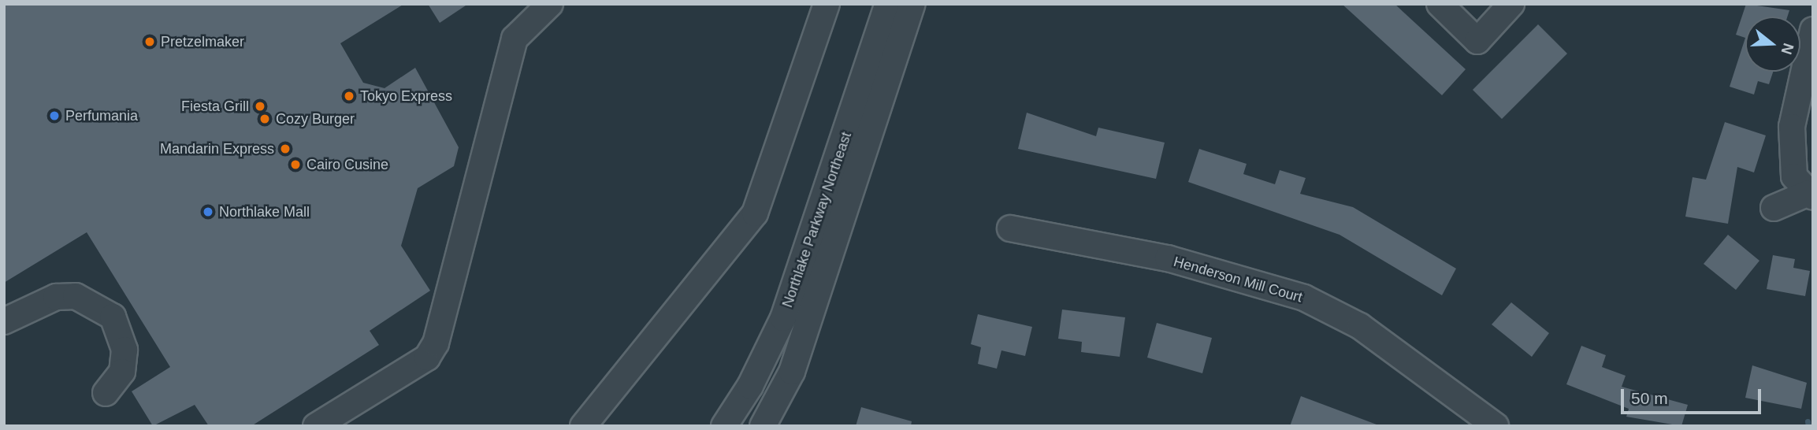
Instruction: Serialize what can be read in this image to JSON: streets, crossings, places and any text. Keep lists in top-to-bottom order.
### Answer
{
  "streets": {
    "street": ["Northlake Parkway Northeast", "Henderson Mill Court"]
  },
  "places": [
    "Pretzelmaker",
    "Tokyo Express",
    "Fiesta Grill",
    "Perfumania",
    "Cozy Burger",
    "Mandarin Express",
    "Cairo Cusine",
    "Northlake Mall"
  ],
  "scale_bar": "50 m",
  "north": "right"
}
